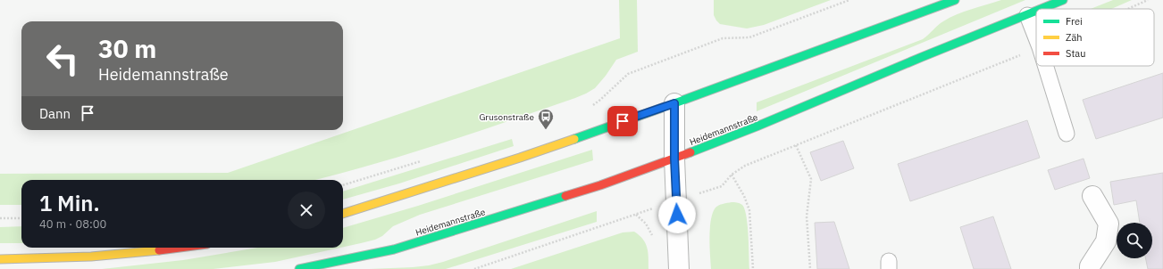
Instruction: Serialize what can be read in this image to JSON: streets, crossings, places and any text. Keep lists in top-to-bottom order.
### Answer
{
  "streets": {
    "main road": ["Heidemannstraße"]
  },
  "places": {
    "bus stop": ["Grusonstraße"]
  },
  "legend": ["Frei", "Zäh", "Stau"],
  "page": {
    "turn": ["30 m", "Heidemannstraße"],
    "then": "Dann",
    "heading": ["1 Min.", "40 m · 08:00"]
  }
}
